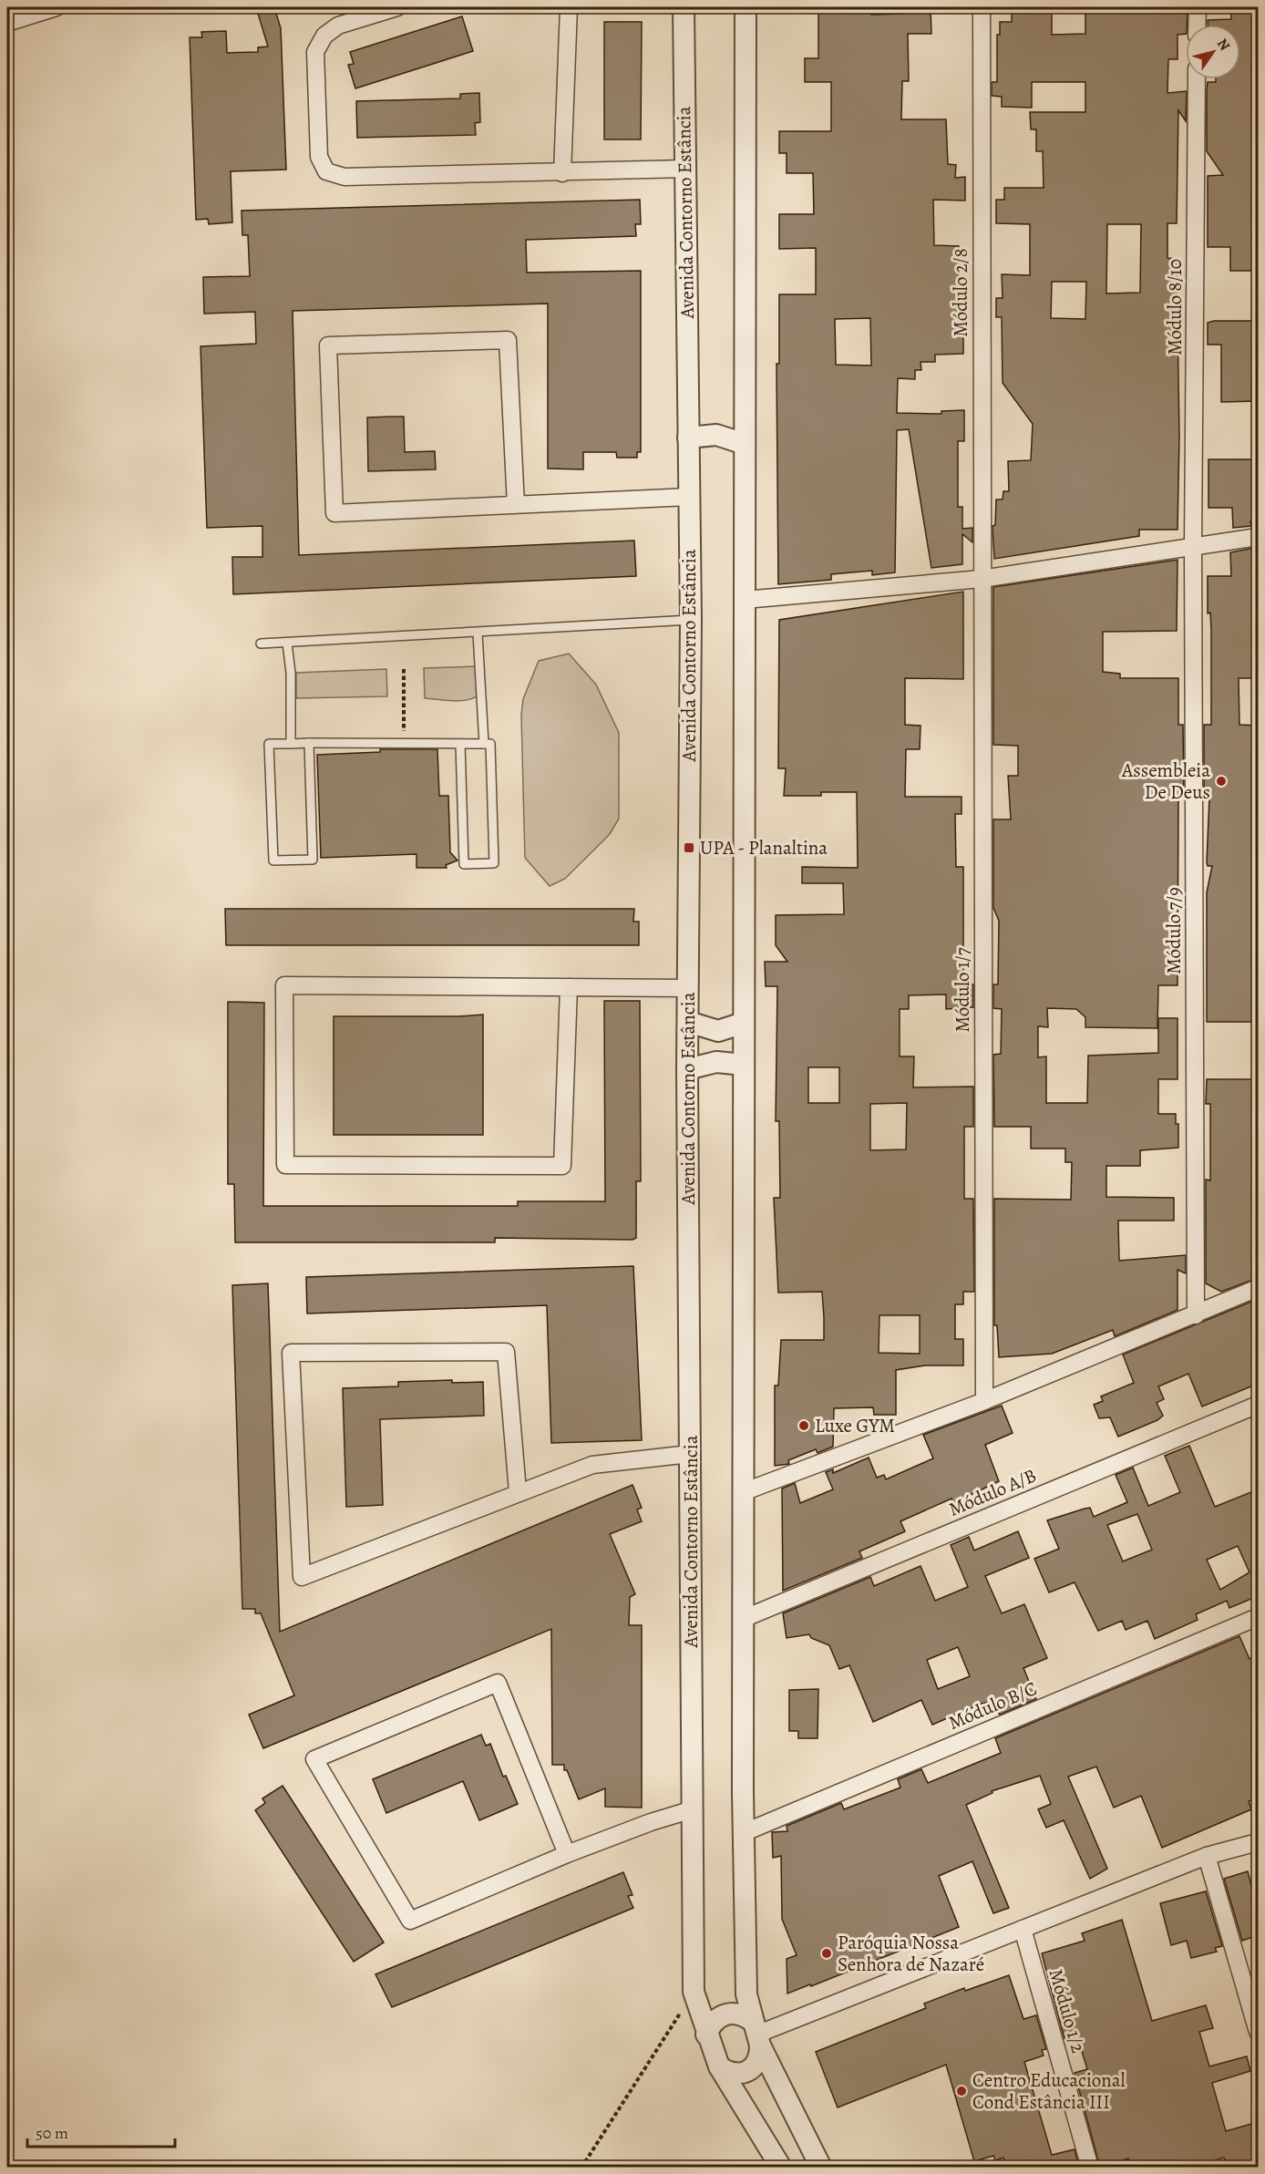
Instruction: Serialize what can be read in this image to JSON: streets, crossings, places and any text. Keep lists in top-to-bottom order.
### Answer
{
  "streets": {
    "street": [
      "Avenida Contorno Estância",
      "Módulo 2/8",
      "Módulo 8/10",
      "Módulo 7/9",
      "Módulo 1/7",
      "Módulo A/B",
      "Módulo B/C",
      "Módulo 1/2"
    ]
  },
  "crossings": [
    ["Módulo 2/8", "Módulo 1/7"],
    ["Módulo 8/10", "Módulo 7/9"]
  ],
  "places": {
    "other": [
      "Assembleia De Deus",
      "Luxe GYM",
      "Paróquia Nossa Senhora de Nazaré",
      "Centro Educacional Cond Estância III"
    ],
    "transit": ["UPA - Planaltina"]
  },
  "scale_bar": "50 m",
  "north": "top right"
}
